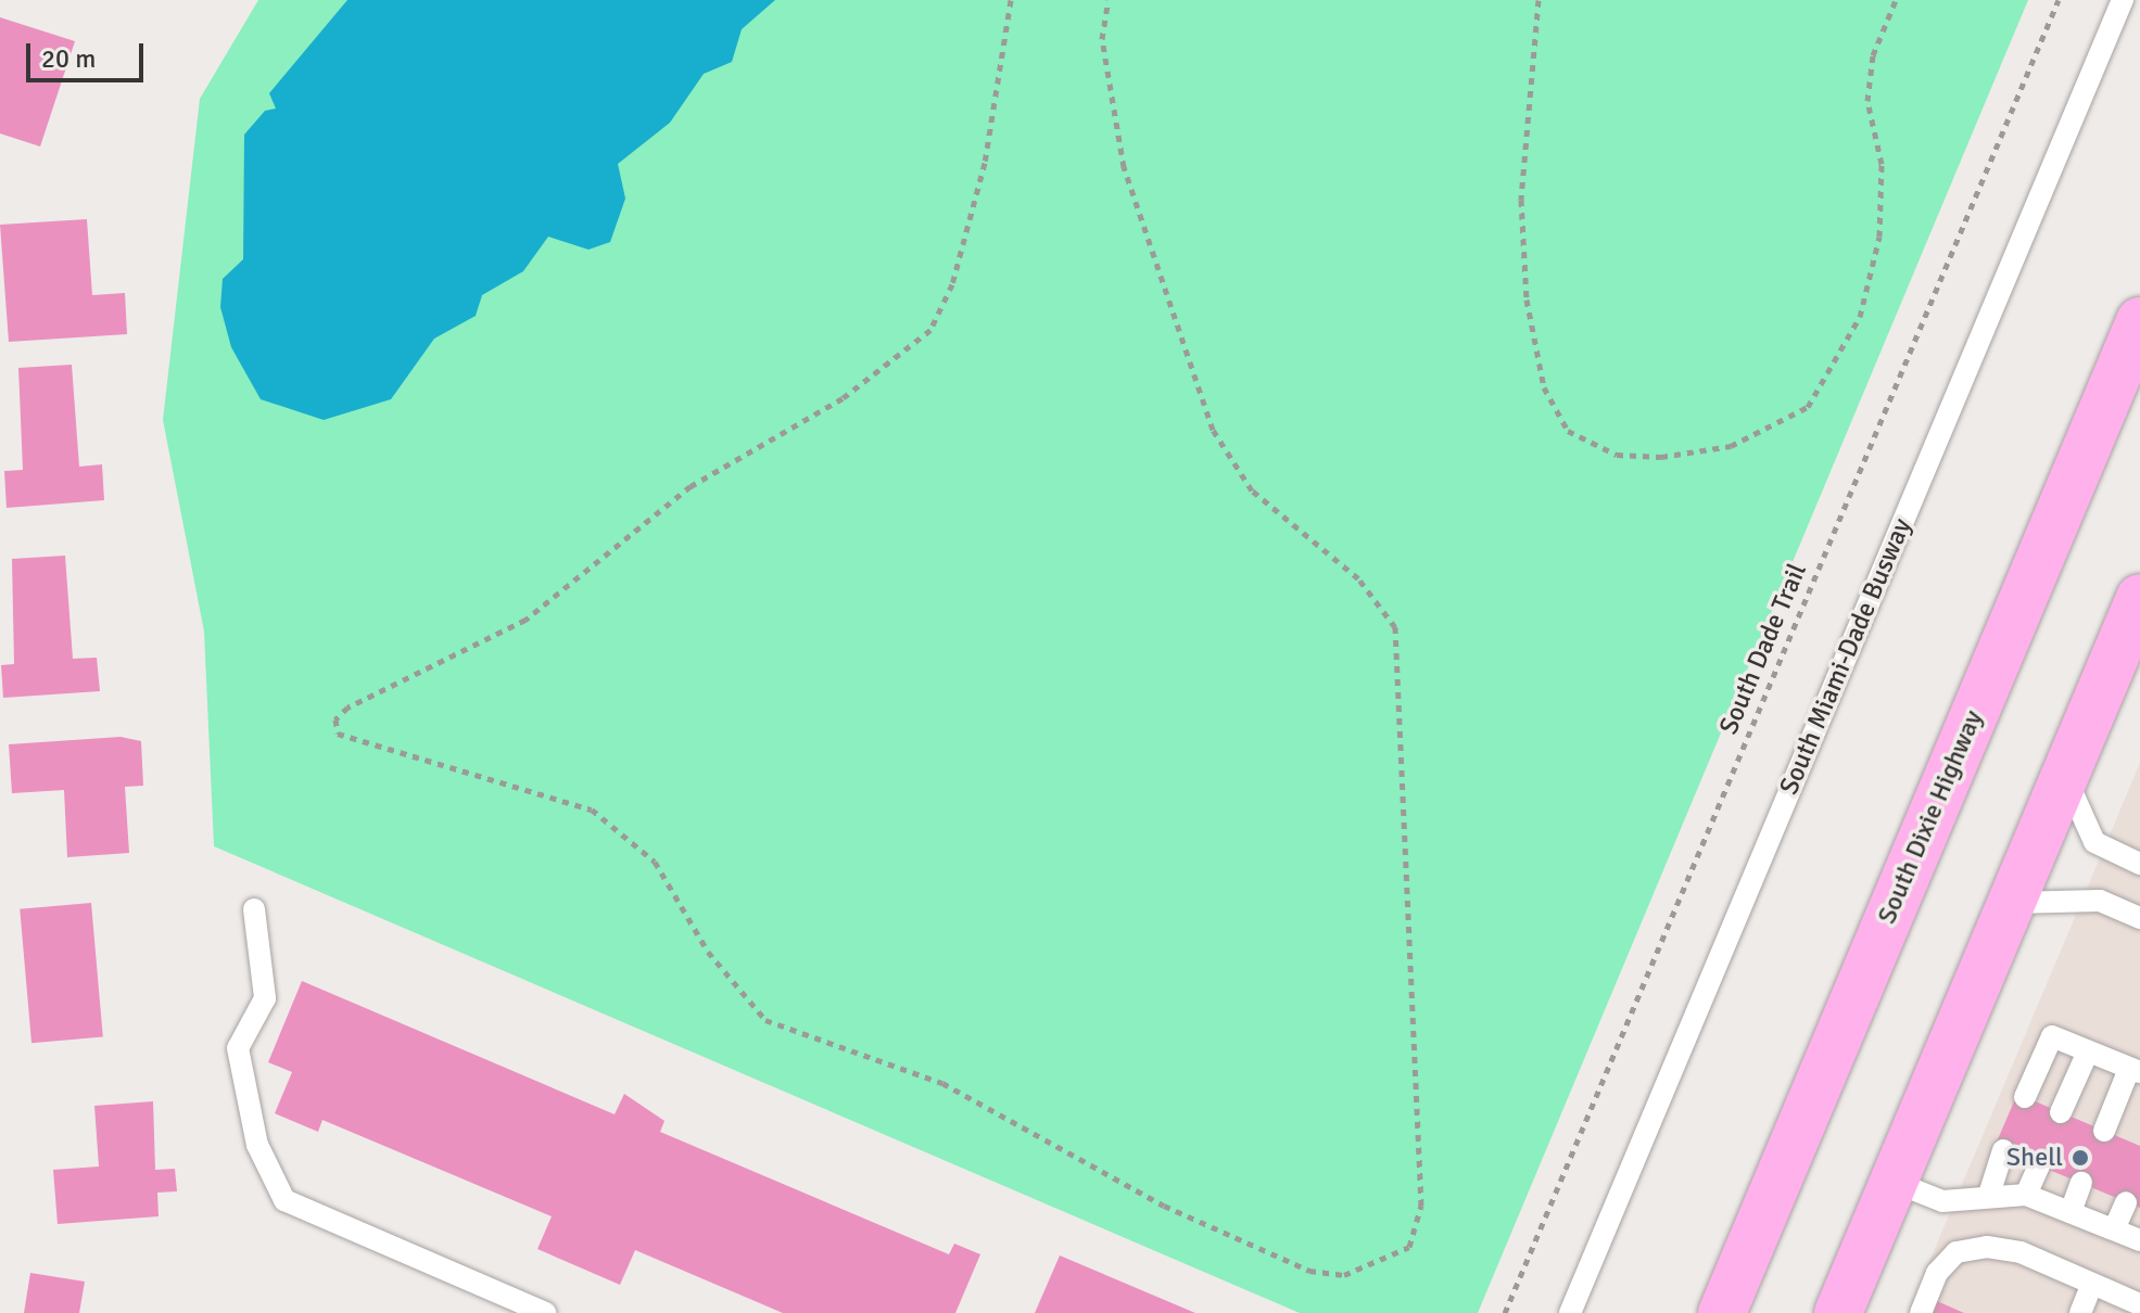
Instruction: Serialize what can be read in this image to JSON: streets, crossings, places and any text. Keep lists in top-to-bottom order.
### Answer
{
  "streets": {
    "highway": ["South Dixie Highway"],
    "lane": ["South Miami-Dade Busway"],
    "path": ["South Dade Trail"]
  },
  "places": ["Shell"],
  "scale_bar": "20 m"
}
